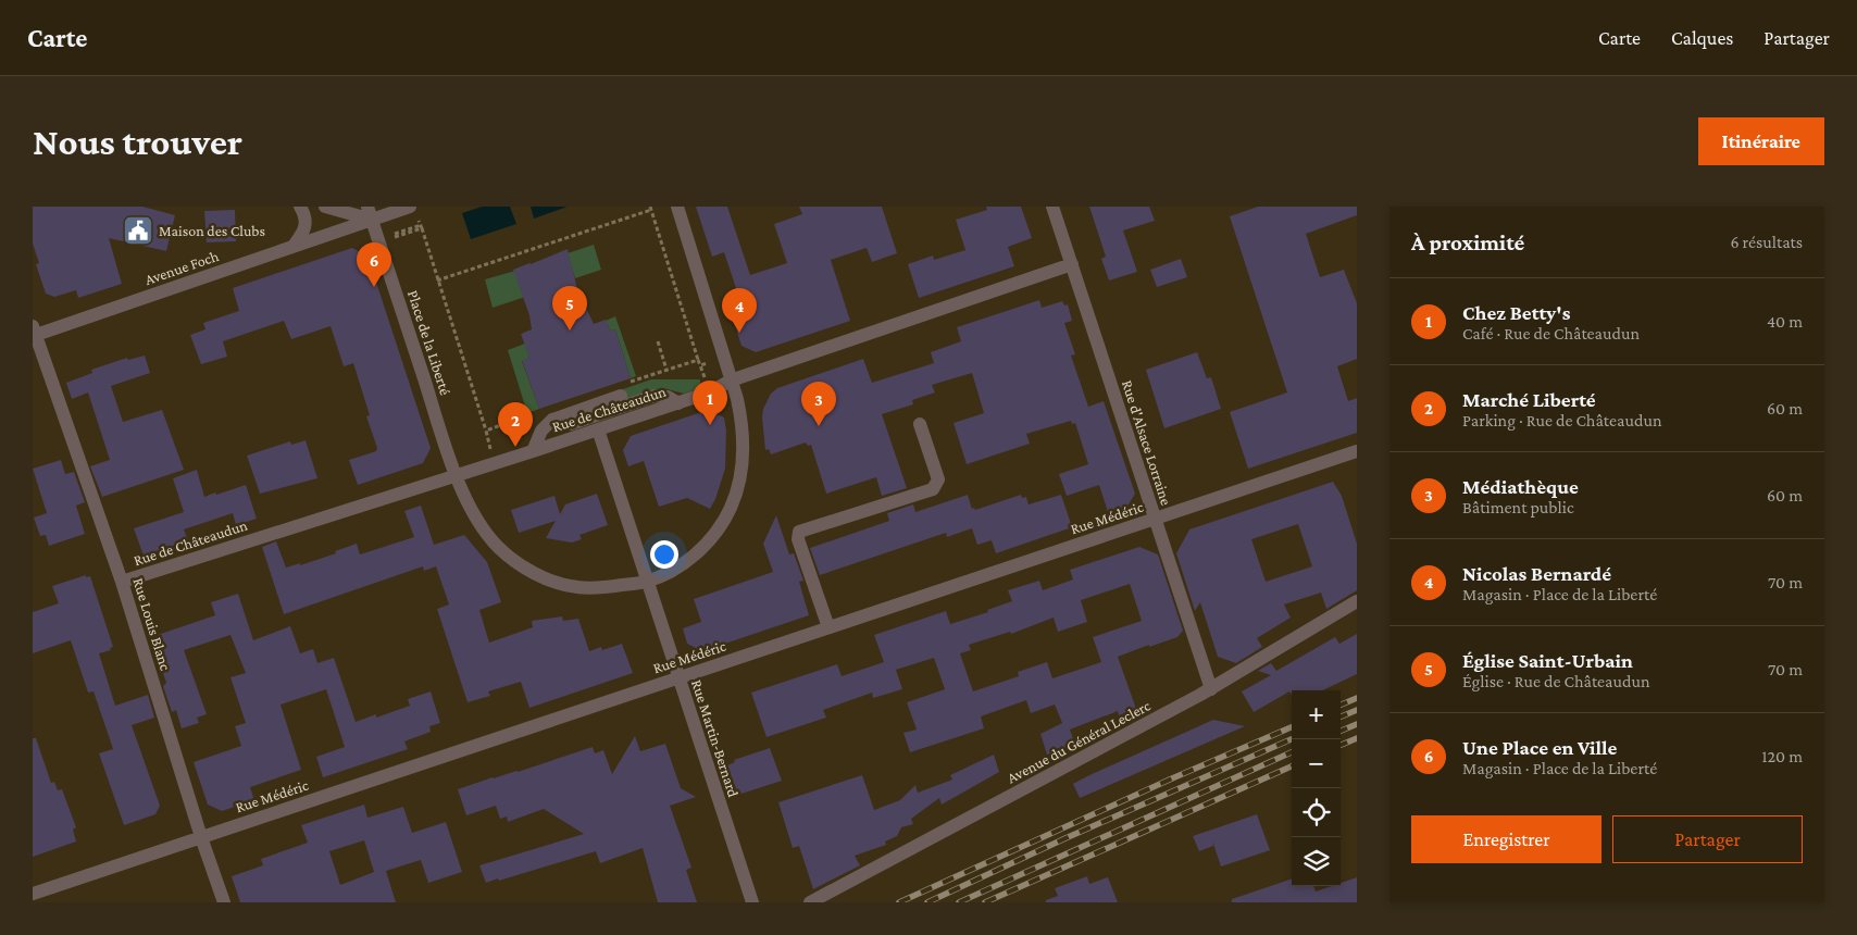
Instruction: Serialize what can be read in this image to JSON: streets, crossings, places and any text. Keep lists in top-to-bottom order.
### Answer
{
  "streets": {
    "street": [
      "Avenue Foch",
      "Place de la Liberté",
      "Rue de Châteaudun",
      "Rue d'Alsace Lorraine",
      "Rue Médéric",
      "Rue Louis Blanc",
      "Rue Martin-Bernard",
      "Avenue du Général Leclerc"
    ]
  },
  "crossings": [
    ["Avenue Foch", "Place de la Liberté"],
    ["Avenue Foch", "Rue Louis Blanc"],
    ["Place de la Liberté", "Rue de Châteaudun"],
    ["Place de la Liberté", "Rue Martin-Bernard"],
    ["Rue de Châteaudun", "Rue d'Alsace Lorraine"],
    ["Rue de Châteaudun", "Rue Louis Blanc"],
    ["Rue de Châteaudun", "Rue Martin-Bernard"],
    ["Rue d'Alsace Lorraine", "Rue Médéric"],
    ["Rue d'Alsace Lorraine", "Avenue du Général Leclerc"],
    ["Rue Médéric", "Rue Louis Blanc"],
    ["Rue Médéric", "Rue Martin-Bernard"]
  ],
  "places": {
    "public building": ["Maison des Clubs"]
  },
  "page": {
    "header": "Carte",
    "nav": ["Carte", "Calques", "Partager"],
    "buttons": [
      "Itinéraire",
      ["Enregistrer", "Partager"]
    ],
    "title": "Nous trouver",
    "heading": ["À proximité", "6 résultats"],
    "pins": [
      "6",
      "5",
      "4",
      "1",
      "3",
      "2"
    ],
    "list": [
      {
        "mark": "1",
        "name": "Chez Betty's",
        "note": "Café · Rue de Châteaudun",
        "value": "40 m"
      },
      {
        "mark": "2",
        "name": "Marché Liberté",
        "note": "Parking · Rue de Châteaudun",
        "value": "60 m"
      },
      {
        "mark": "3",
        "name": "Médiathèque",
        "note": "Bâtiment public",
        "value": "60 m"
      },
      {
        "mark": "4",
        "name": "Nicolas Bernardé",
        "note": "Magasin · Place de la Liberté",
        "value": "70 m"
      },
      {
        "mark": "5",
        "name": "Église Saint-Urbain",
        "note": "Église · Rue de Châteaudun",
        "value": "70 m"
      },
      {
        "mark": "6",
        "name": "Une Place en Ville",
        "note": "Magasin · Place de la Liberté",
        "value": "120 m"
      }
    ],
    "map_buttons": ["+", "−"]
  }
}
